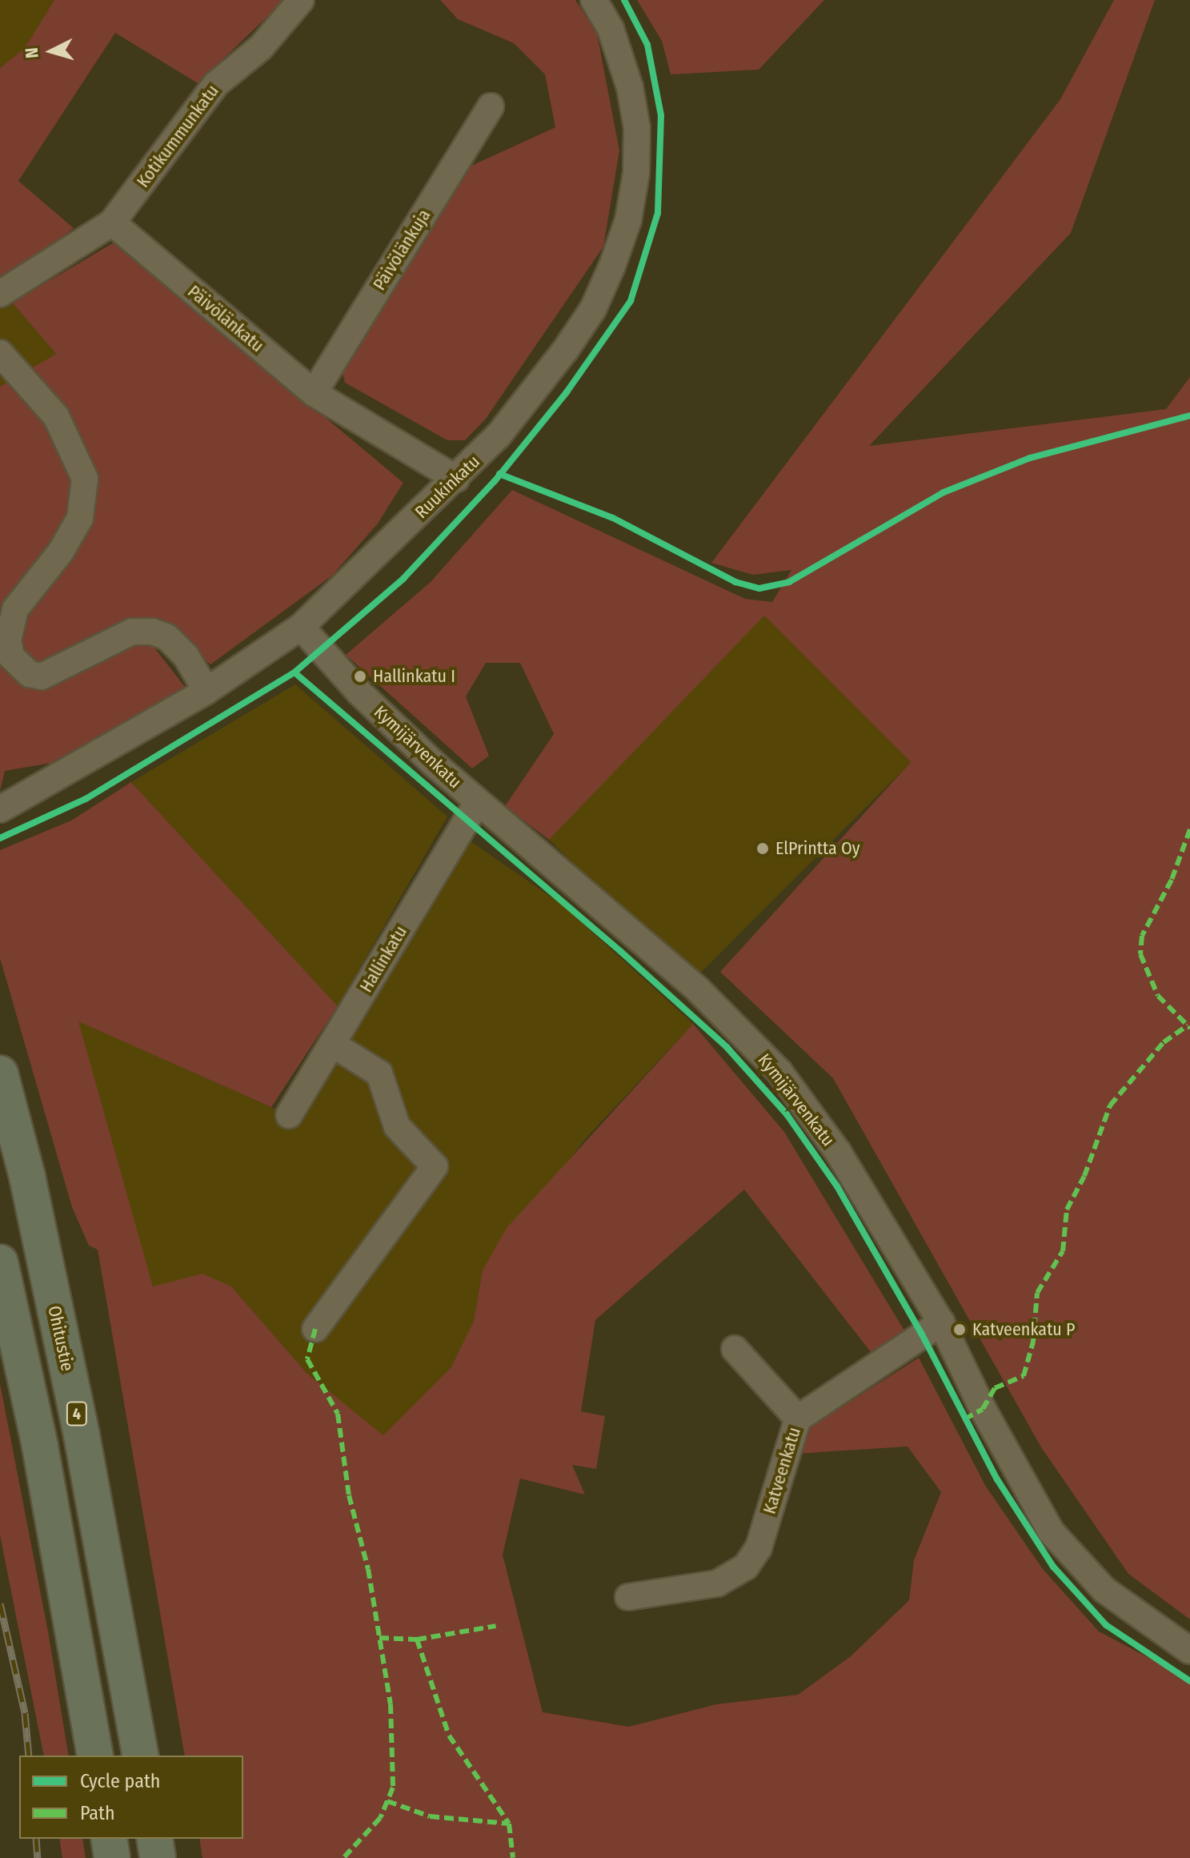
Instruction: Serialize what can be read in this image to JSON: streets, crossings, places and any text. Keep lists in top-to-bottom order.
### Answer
{
  "streets": {
    "highway": ["Ohitustie", "4"],
    "street": [
      "Kotikummunkatu",
      "Päivölänkuja",
      "Päivölänkatu",
      "Ruukinkatu",
      "Kymijärvenkatu",
      "Hallinkatu",
      "Katveenkatu"
    ]
  },
  "crossings": [
    ["Kotikummunkatu", "Päivölänkatu"],
    ["Päivölänkuja", "Päivölänkatu"],
    ["Päivölänkatu", "Ruukinkatu"],
    ["Ruukinkatu", "Kymijärvenkatu"],
    ["Kymijärvenkatu", "Hallinkatu"],
    ["Kymijärvenkatu", "Katveenkatu"]
  ],
  "places": ["Hallinkatu I", "ElPrintta Oy", "Katveenkatu P"],
  "legend": ["Cycle path", "Path"],
  "north": "left"
}
